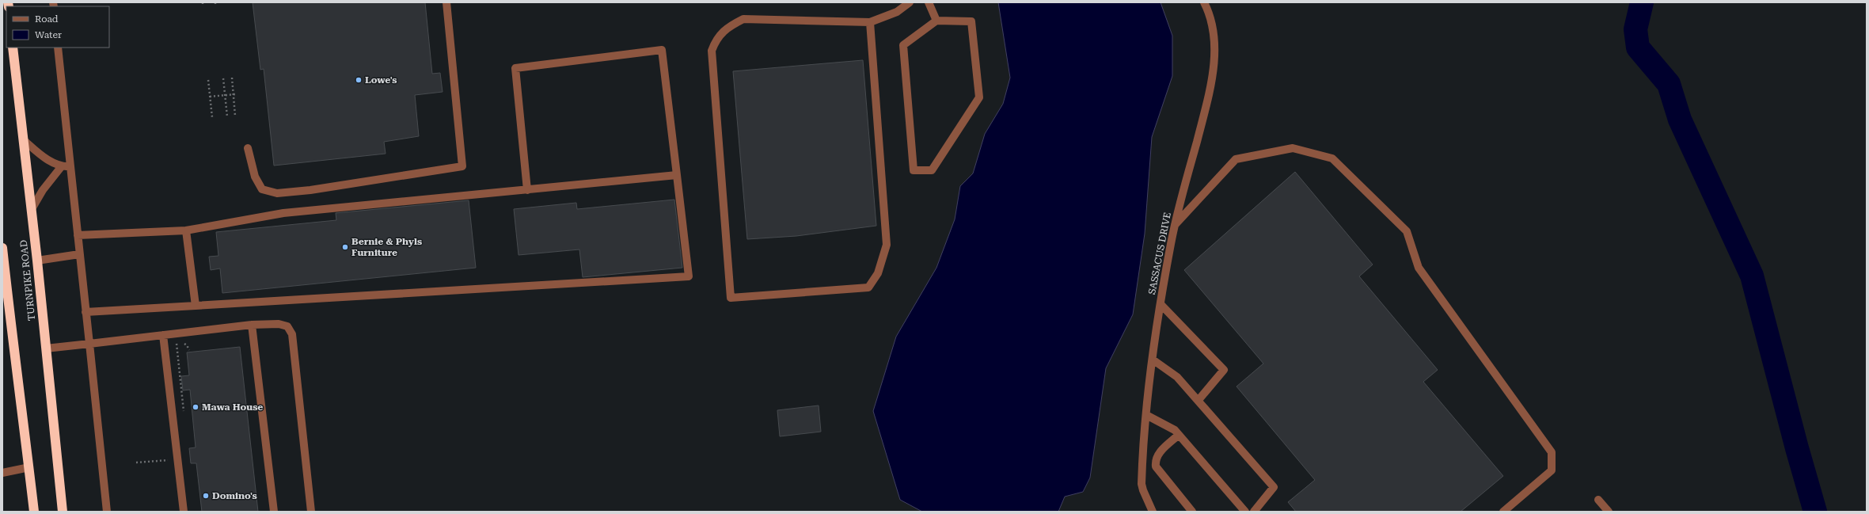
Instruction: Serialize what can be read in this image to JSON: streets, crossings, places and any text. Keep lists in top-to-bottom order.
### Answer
{
  "streets": {
    "highway": ["TURNPIKE ROAD"],
    "street": ["SASSACUS DRIVE"]
  },
  "places": [
    "Lowe's",
    "Bernie & Phyls Furniture",
    "Mawa House",
    "Domino's"
  ],
  "legend": ["Road", "Water"]
}
